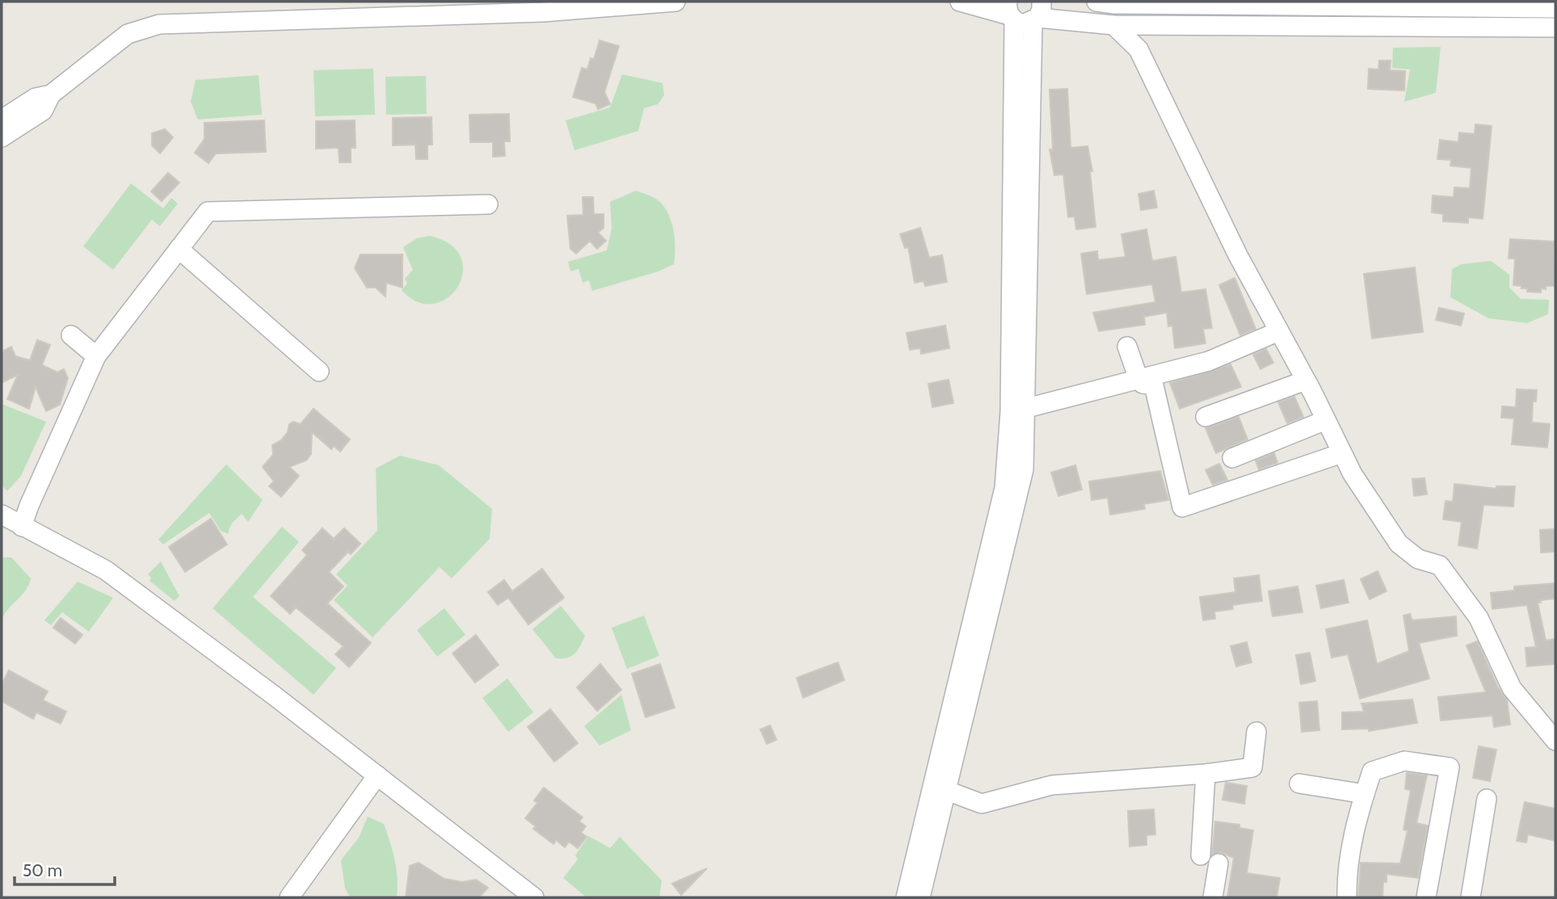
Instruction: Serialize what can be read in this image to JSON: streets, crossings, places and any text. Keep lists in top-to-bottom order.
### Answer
{
  "scale_bar": "50 m"
}
